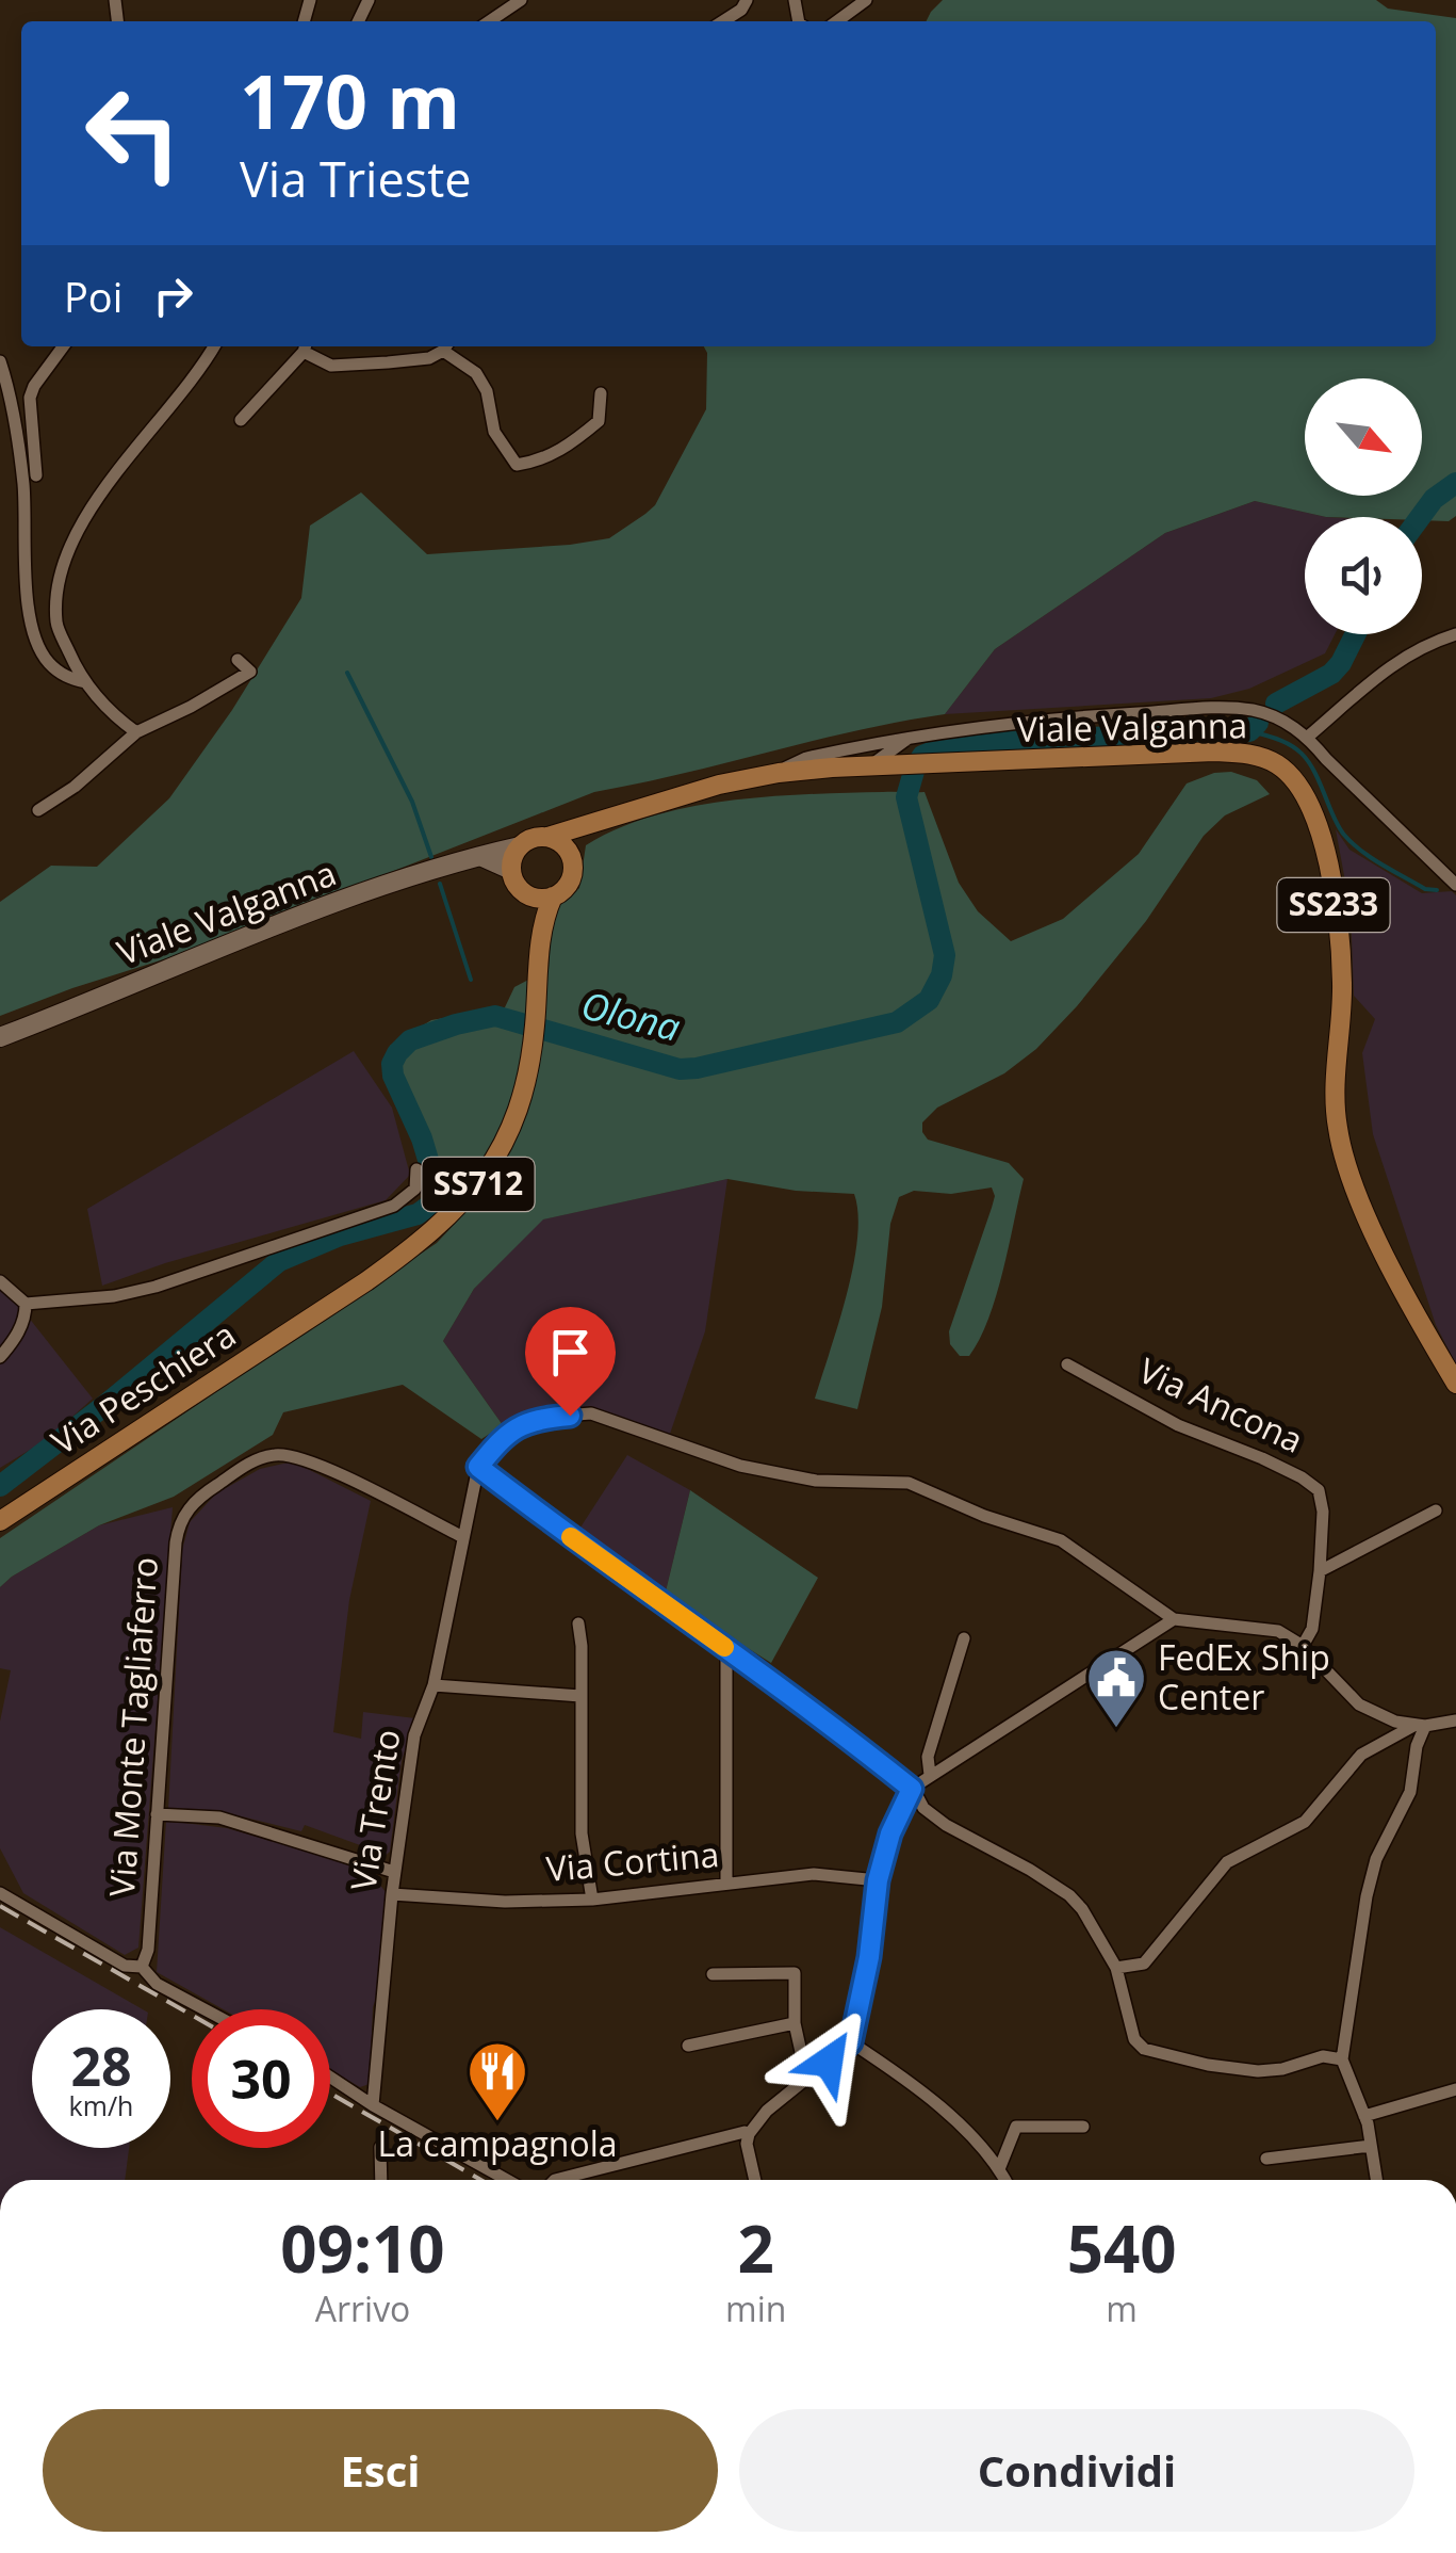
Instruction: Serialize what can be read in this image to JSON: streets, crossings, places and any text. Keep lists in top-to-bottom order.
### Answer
{
  "streets": {
    "main road": [
      "Viale Valganna",
      "SS233",
      "SS712",
      "Via Peschiera"
    ],
    "street": [
      "Via Ancona",
      "Via Monte Tagliaferro",
      "Via Trento",
      "Via Cortina"
    ]
  },
  "crossings": [
    ["Viale Valganna", "SS712"],
    ["SS712", "Via Peschiera"],
    ["Via Monte Tagliaferro", "Via Trento"],
    ["Via Trento", "Via Cortina"]
  ],
  "water": ["Olona"],
  "places": {
    "public building": ["FedEx Ship Center"],
    "restaurant": ["La campagnola"]
  },
  "north": "bottom right",
  "page": {
    "turn": ["170 m", "Via Trieste"],
    "then": "Poi",
    "speed": "28 km/h",
    "limit": "30",
    "eta": [
      "09:10",
      "Arrivo",
      "2",
      "min",
      "540",
      "m"
    ],
    "buttons": ["Esci", "Condividi"]
  }
}
